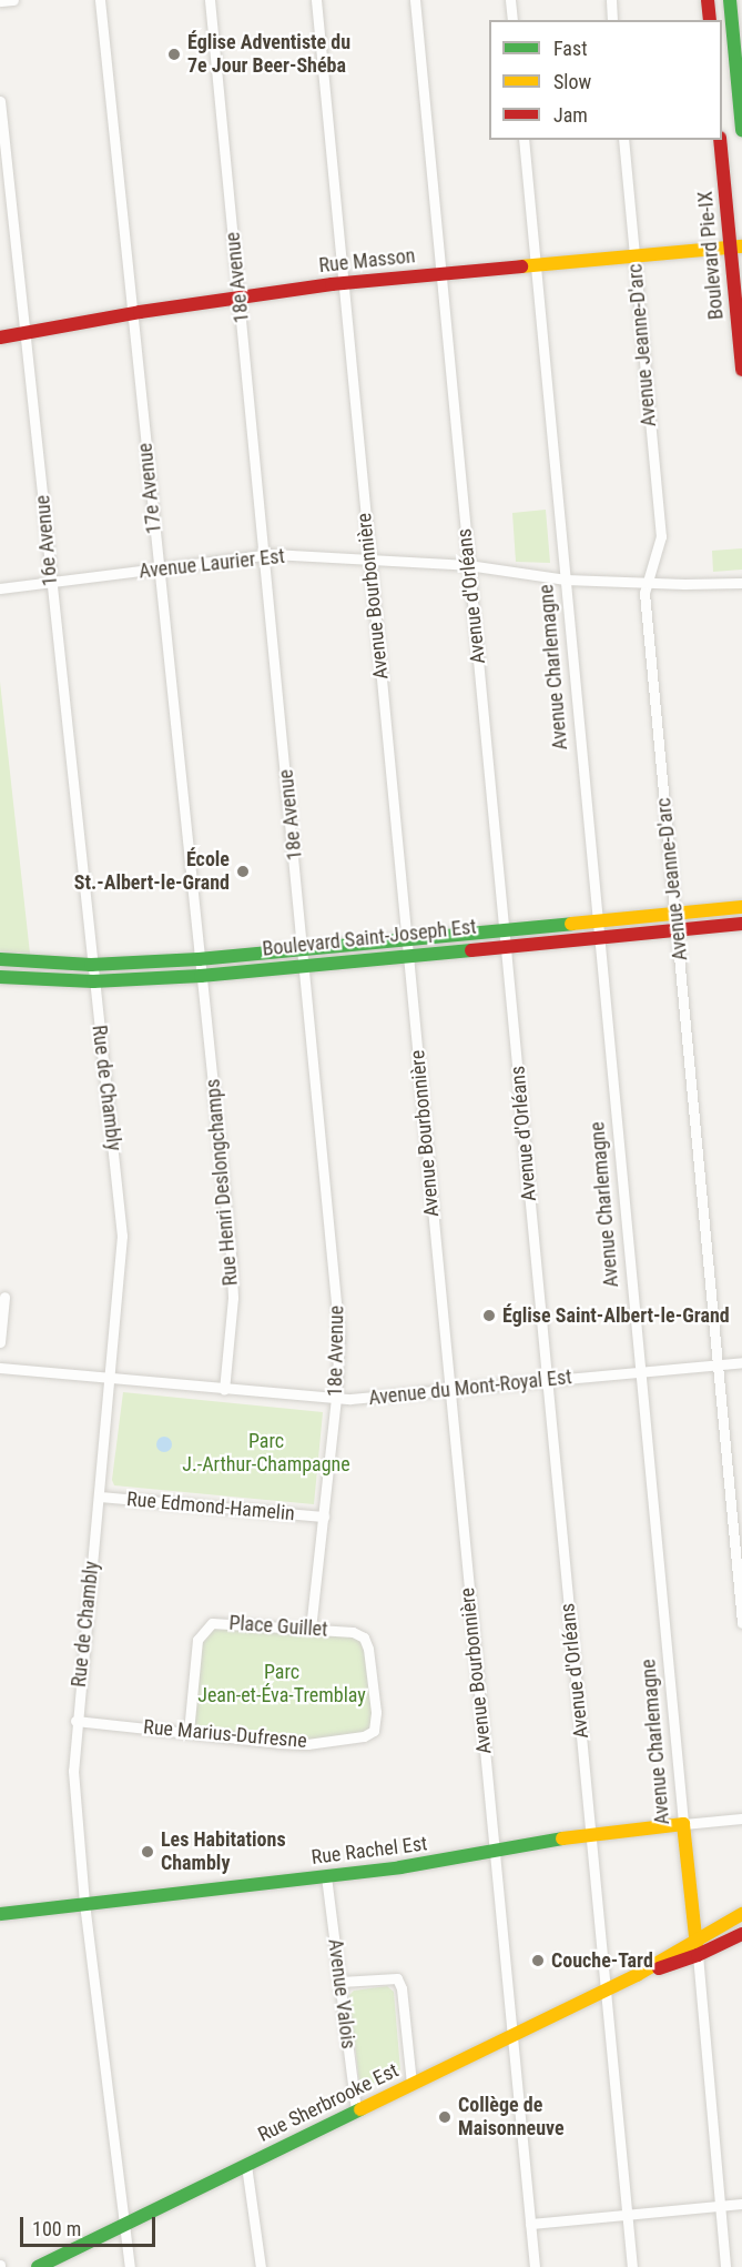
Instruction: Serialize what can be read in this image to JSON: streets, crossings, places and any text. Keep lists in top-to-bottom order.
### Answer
{
  "streets": {
    "main road": [
      "Boulevard Pie-IX",
      "Rue Masson",
      "Avenue Charlemagne",
      "Boulevard Saint-Joseph Est",
      "Rue Rachel Est",
      "Rue Sherbrooke Est"
    ],
    "street": [
      "18e Avenue",
      "Avenue Jeanne-D'arc",
      "17e Avenue",
      "16e Avenue",
      "Avenue Laurier Est",
      "Avenue Bourbonnière",
      "Avenue d'Orléans",
      "Rue de Chambly",
      "Rue Henri Deslongchamps",
      "Avenue du Mont-Royal Est",
      "Rue Edmond-Hamelin",
      "Place Guillet",
      "Rue Marius-Dufresne",
      "Avenue Valois"
    ]
  },
  "crossings": [
    ["Boulevard Pie-IX", "Rue Masson"],
    ["Rue Masson", "18e Avenue"],
    ["Rue Masson", "Avenue Jeanne-D'arc"],
    ["Rue Masson", "17e Avenue"],
    ["Rue Masson", "16e Avenue"],
    ["Rue Masson", "Avenue Bourbonnière"],
    ["Rue Masson", "Avenue d'Orléans"],
    ["Rue Masson", "Avenue Charlemagne"],
    ["18e Avenue", "Avenue Laurier Est"],
    ["18e Avenue", "Boulevard Saint-Joseph Est"],
    ["18e Avenue", "Avenue du Mont-Royal Est"],
    ["18e Avenue", "Rue Edmond-Hamelin"],
    ["18e Avenue", "Place Guillet"],
    ["Avenue Jeanne-D'arc", "Avenue Laurier Est"],
    ["Avenue Jeanne-D'arc", "Boulevard Saint-Joseph Est"],
    ["Avenue Jeanne-D'arc", "Avenue du Mont-Royal Est"],
    ["17e Avenue", "Avenue Laurier Est"],
    ["17e Avenue", "Boulevard Saint-Joseph Est"],
    ["17e Avenue", "Rue Henri Deslongchamps"],
    ["16e Avenue", "Avenue Laurier Est"],
    ["16e Avenue", "Boulevard Saint-Joseph Est"],
    ["16e Avenue", "Rue de Chambly"],
    ["Avenue Laurier Est", "Avenue Bourbonnière"],
    ["Avenue Laurier Est", "Avenue d'Orléans"],
    ["Avenue Laurier Est", "Avenue Charlemagne"],
    ["Avenue Bourbonnière", "Boulevard Saint-Joseph Est"],
    ["Avenue Bourbonnière", "Avenue du Mont-Royal Est"],
    ["Avenue Bourbonnière", "Rue Rachel Est"],
    ["Avenue Bourbonnière", "Rue Sherbrooke Est"],
    ["Avenue d'Orléans", "Boulevard Saint-Joseph Est"],
    ["Avenue d'Orléans", "Avenue du Mont-Royal Est"],
    ["Avenue d'Orléans", "Rue Rachel Est"],
    ["Avenue d'Orléans", "Rue Sherbrooke Est"],
    ["Avenue Charlemagne", "Boulevard Saint-Joseph Est"],
    ["Avenue Charlemagne", "Avenue du Mont-Royal Est"],
    ["Avenue Charlemagne", "Rue Rachel Est"],
    ["Avenue Charlemagne", "Rue Sherbrooke Est"],
    ["Boulevard Saint-Joseph Est", "Rue de Chambly"],
    ["Boulevard Saint-Joseph Est", "Rue Henri Deslongchamps"],
    ["Rue de Chambly", "Avenue du Mont-Royal Est"],
    ["Rue de Chambly", "Rue Edmond-Hamelin"],
    ["Rue de Chambly", "Rue Marius-Dufresne"],
    ["Rue de Chambly", "Rue Rachel Est"],
    ["Rue de Chambly", "Rue Sherbrooke Est"],
    ["Rue Henri Deslongchamps", "Avenue du Mont-Royal Est"],
    ["Place Guillet", "Rue Marius-Dufresne"],
    ["Rue Rachel Est", "Avenue Valois"],
    ["Avenue Valois", "Rue Sherbrooke Est"]
  ],
  "parks": ["Parc J.-Arthur-Champagne", "Parc Jean-et-Éva-Tremblay"],
  "places": [
    "Église Adventiste du 7e Jour Beer-Shéba",
    "École St.-Albert-le-Grand",
    "Église Saint-Albert-le-Grand",
    "Les Habitations Chambly",
    "Couche-Tard",
    "Collège de Maisonneuve"
  ],
  "legend": ["Fast", "Slow", "Jam"],
  "scale_bar": "100 m"
}
